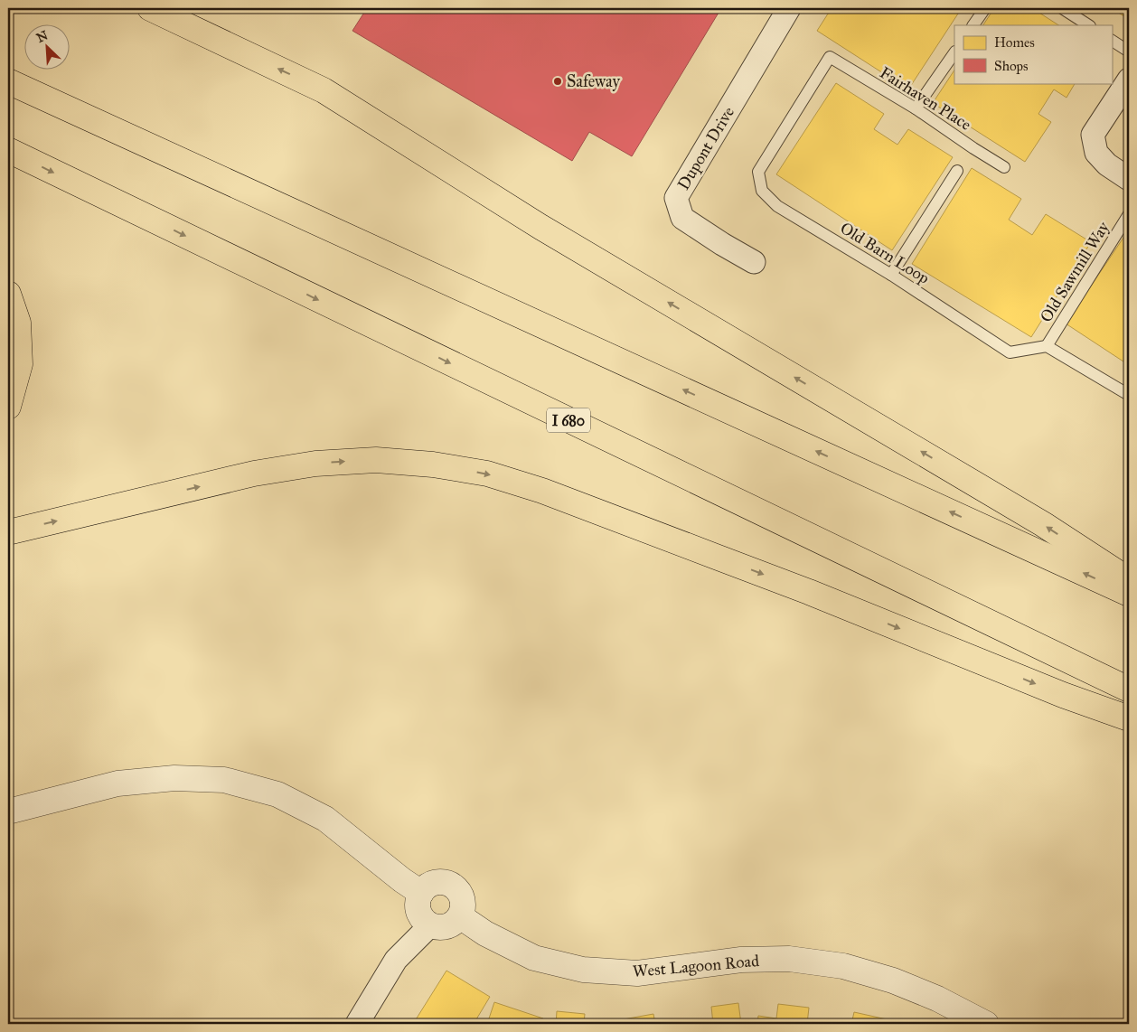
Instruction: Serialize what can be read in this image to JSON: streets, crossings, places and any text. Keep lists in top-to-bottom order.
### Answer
{
  "streets": {
    "highway": ["I 680"],
    "street": ["Dupont Drive", "West Lagoon Road"],
    "lane": ["Fairhaven Place", "Old Barn Loop", "Old Sawmill Way"]
  },
  "crossings": [
    ["Fairhaven Place", "Old Barn Loop"],
    ["Old Barn Loop", "Old Sawmill Way"]
  ],
  "places": ["Safeway"],
  "legend": ["Homes", "Shops"],
  "north": "top left"
}
